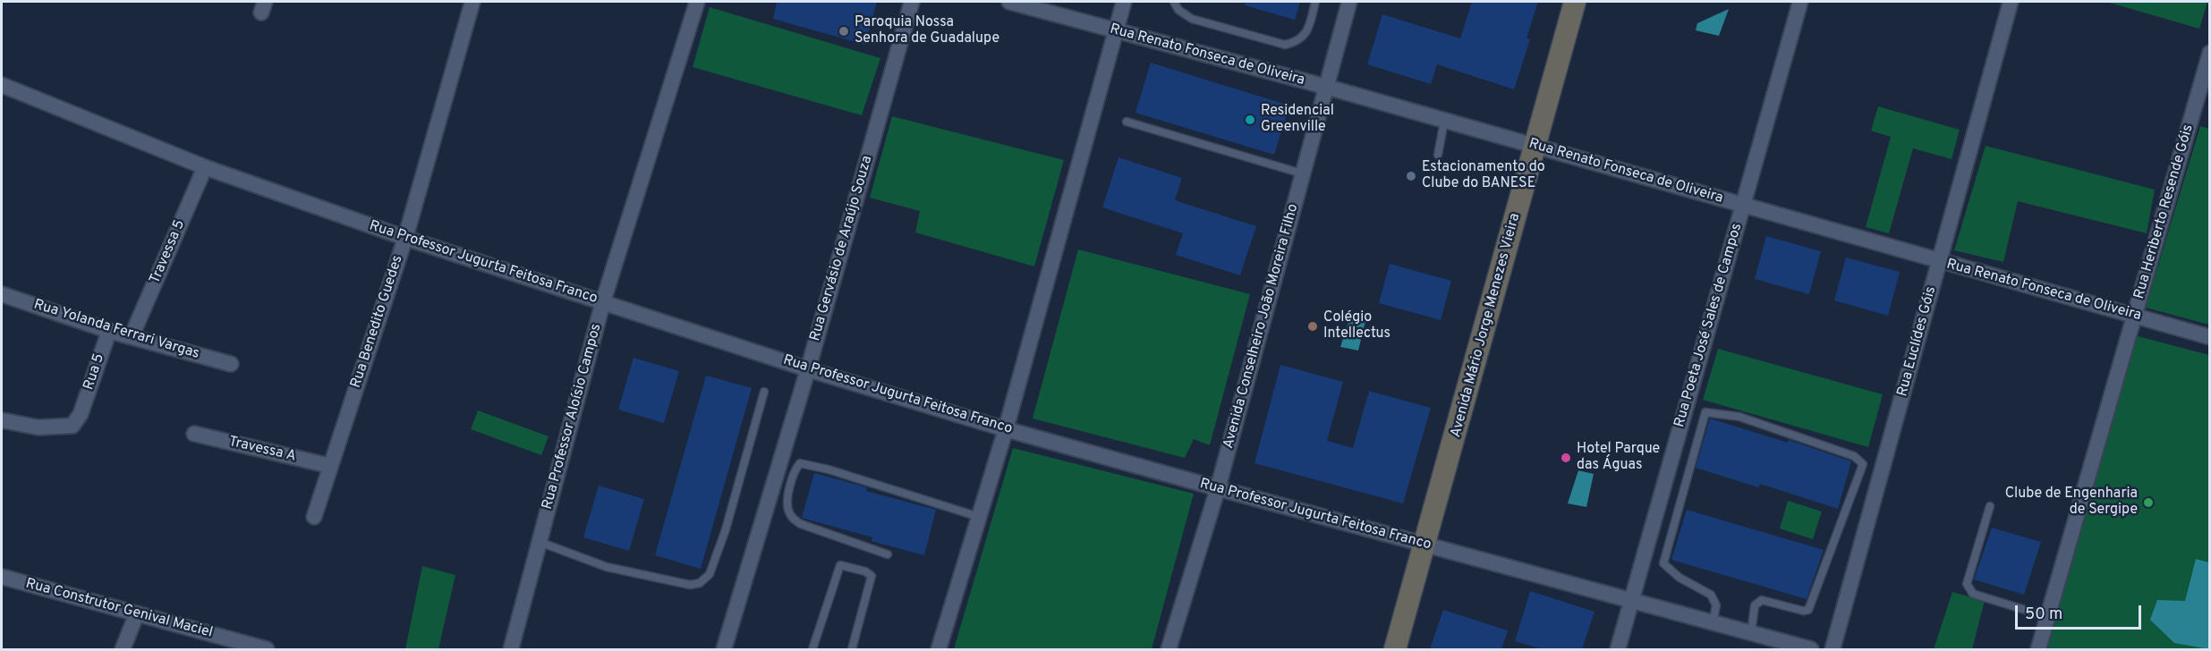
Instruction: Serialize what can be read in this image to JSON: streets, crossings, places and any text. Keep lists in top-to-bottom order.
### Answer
{
  "streets": {
    "street": [
      "Rua Renato Fonseca de Oliveira",
      "Rua Heriberto Resende Góis",
      "Rua Gervásio de Araújo Souza",
      "Travessa 5",
      "Rua Professor Jugurta Feitosa Franco",
      "Rua Benedito Guedes",
      "Avenida Mário Jorge Menezes Vieira",
      "Rua Poeta José Sales de Campos",
      "Avenida Conselheiro João Moreira Filho",
      "Rua Yolanda Ferrari Vargas",
      "Rua Euclídes Góis",
      "Rua 5",
      "Rua Professor Aloísio Campos",
      "Travessa A",
      "Rua Construtor Genival Maciel"
    ]
  },
  "crossings": [
    ["Rua Renato Fonseca de Oliveira", "Rua Heriberto Resende Góis"],
    ["Rua Renato Fonseca de Oliveira", "Avenida Mário Jorge Menezes Vieira"],
    ["Rua Renato Fonseca de Oliveira", "Rua Poeta José Sales de Campos"],
    ["Rua Renato Fonseca de Oliveira", "Avenida Conselheiro João Moreira Filho"],
    ["Rua Renato Fonseca de Oliveira", "Rua Euclídes Góis"],
    ["Rua Gervásio de Araújo Souza", "Rua Professor Jugurta Feitosa Franco"],
    ["Travessa 5", "Rua Professor Jugurta Feitosa Franco"],
    ["Travessa 5", "Rua Yolanda Ferrari Vargas"],
    ["Rua Professor Jugurta Feitosa Franco", "Rua Benedito Guedes"],
    ["Rua Professor Jugurta Feitosa Franco", "Avenida Mário Jorge Menezes Vieira"],
    ["Rua Professor Jugurta Feitosa Franco", "Rua Poeta José Sales de Campos"],
    ["Rua Professor Jugurta Feitosa Franco", "Avenida Conselheiro João Moreira Filho"],
    ["Rua Professor Jugurta Feitosa Franco", "Rua Professor Aloísio Campos"],
    ["Rua Benedito Guedes", "Travessa A"],
    ["Rua Yolanda Ferrari Vargas", "Rua 5"]
  ],
  "places": [
    "Paroquia Nossa Senhora de Guadalupe",
    "Residencial Greenville",
    "Estacionamento do Clube do BANESE",
    "Colégio Intellectus",
    "Hotel Parque das Águas",
    "Clube de Engenharia de Sergipe"
  ],
  "scale_bar": "50 m"
}
